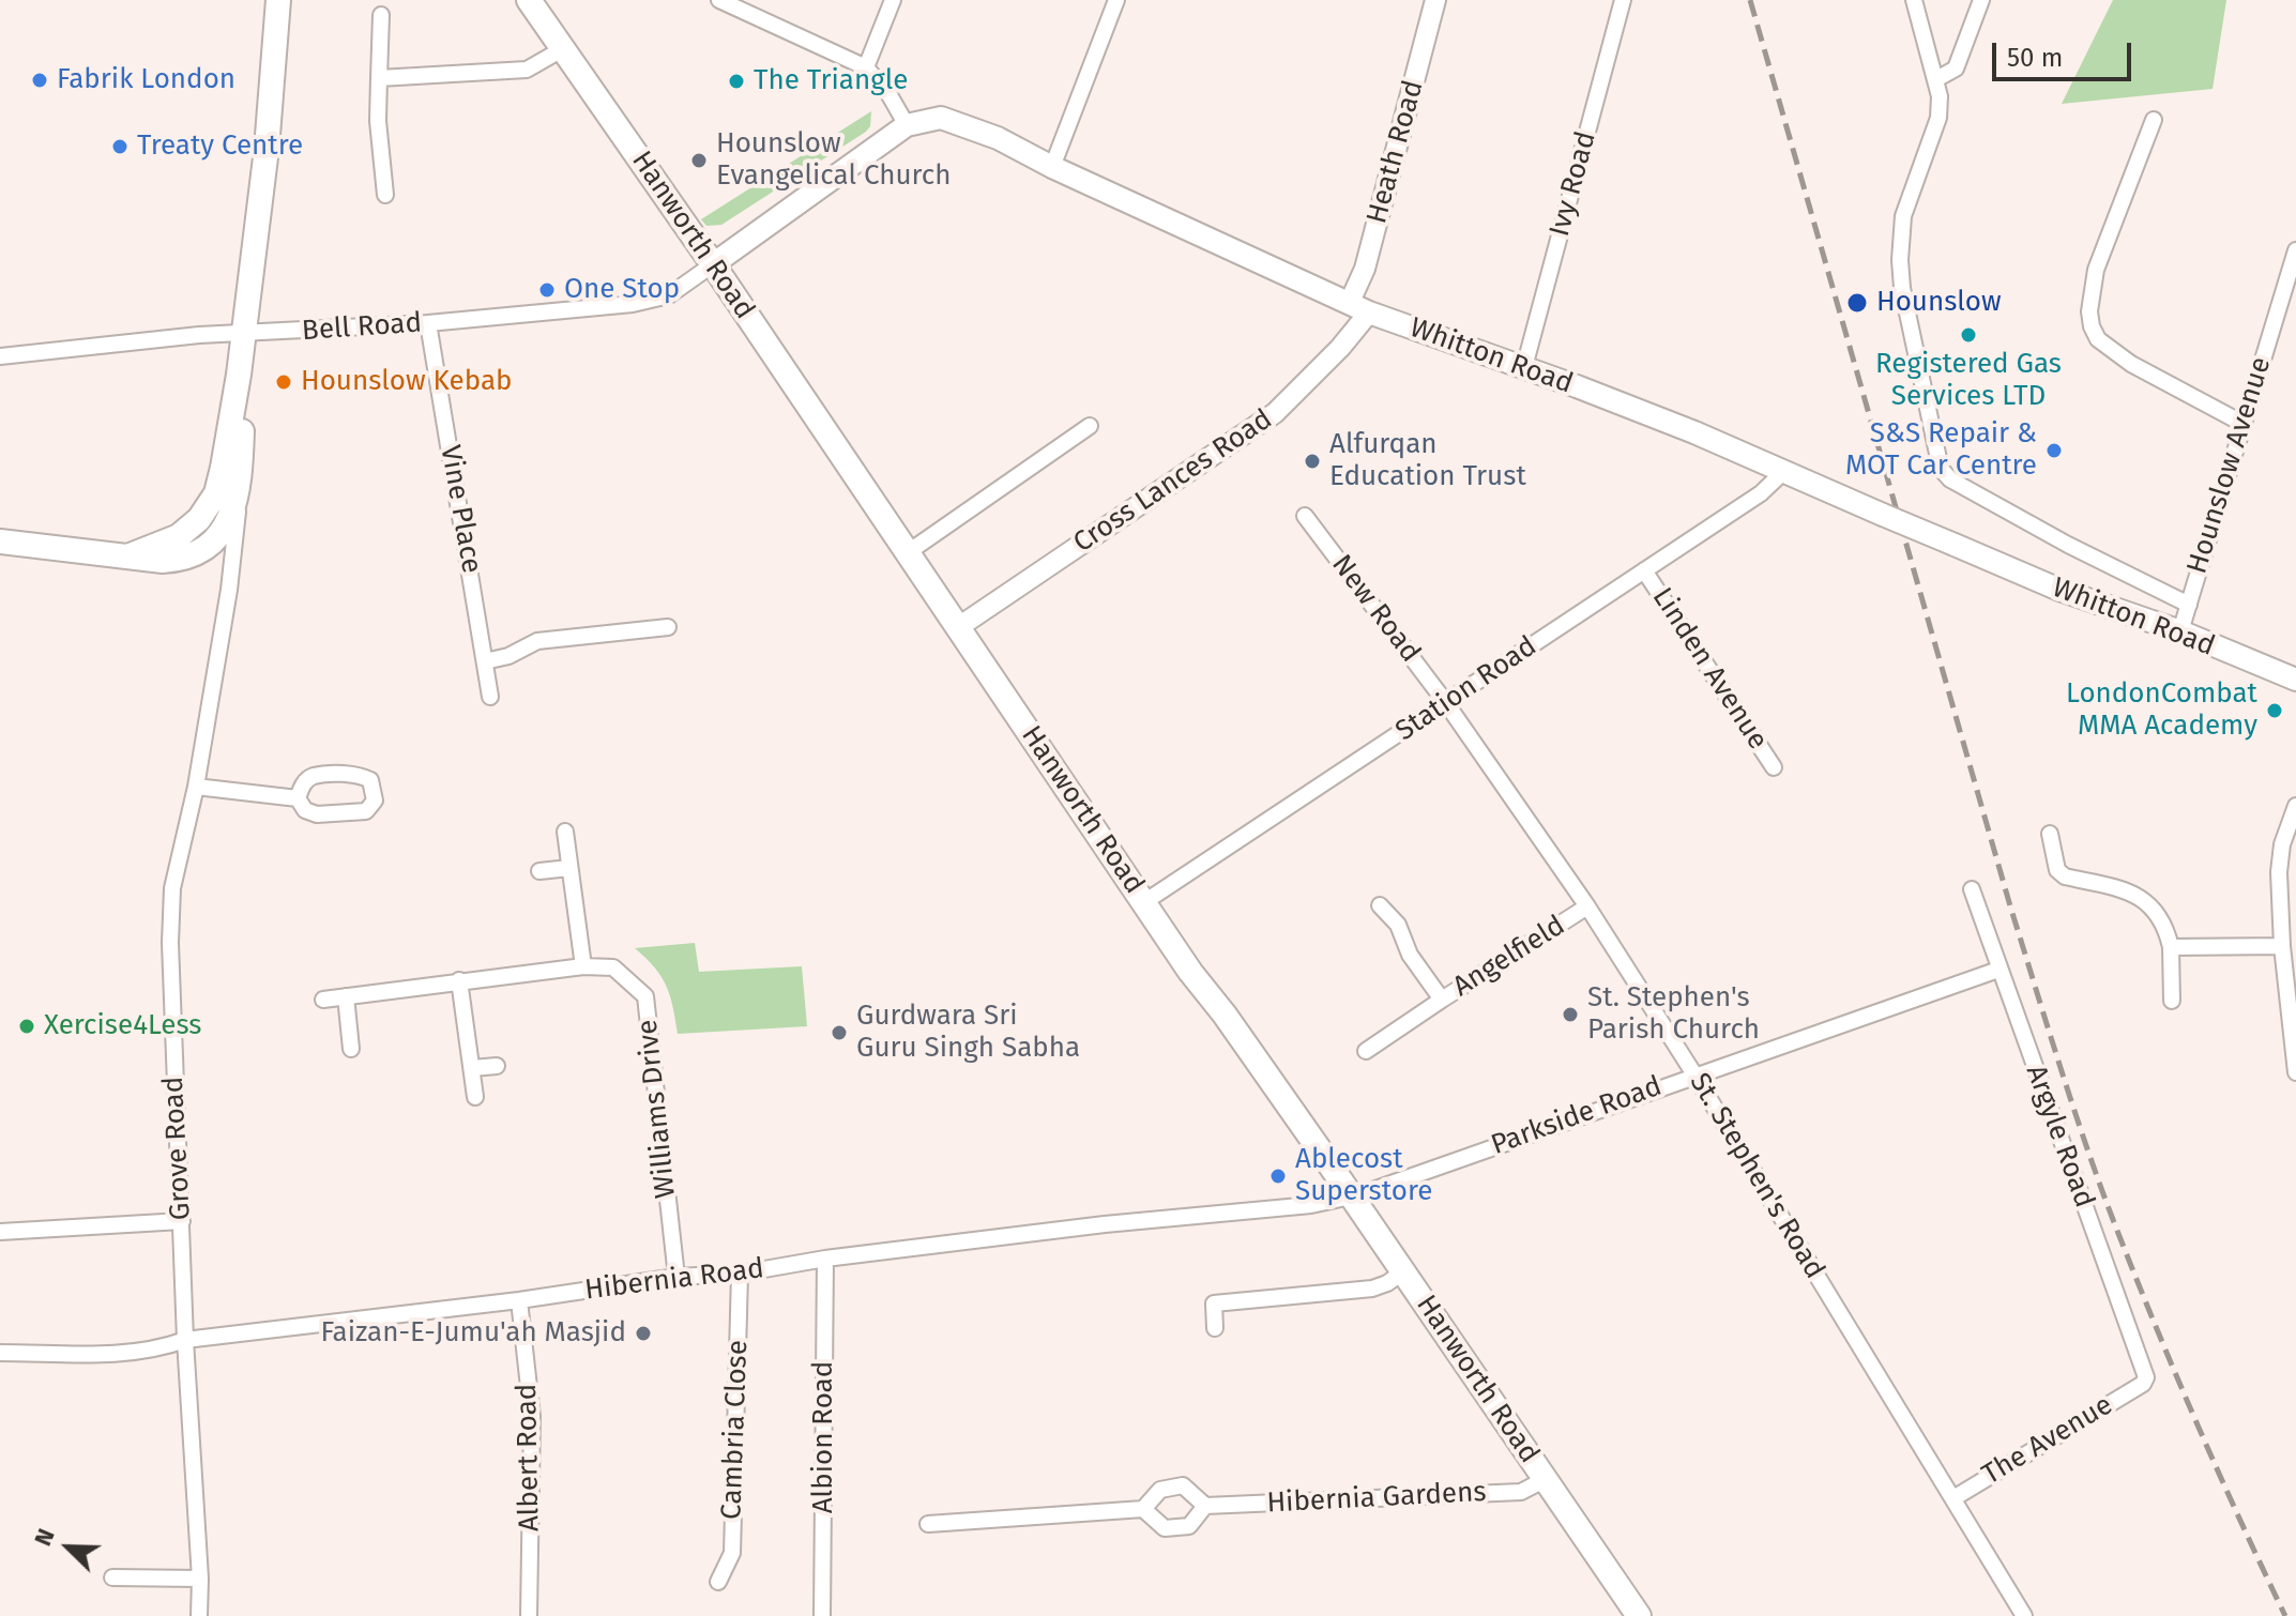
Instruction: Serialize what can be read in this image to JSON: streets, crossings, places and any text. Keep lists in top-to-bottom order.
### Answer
{
  "streets": {
    "main road": ["Hanworth Road", "Whitton Road"],
    "street": [
      "Heath Road",
      "Ivy Road",
      "Bell Road",
      "Hounslow Avenue",
      "Cross Lances Road",
      "Vine Place",
      "New Road",
      "Linden Avenue",
      "Station Road",
      "Angelfield",
      "Williams Drive",
      "Parkside Road",
      "Argyle Road",
      "Grove Road",
      "St. Stephen's Road",
      "Hibernia Road",
      "Cambria Close",
      "Albion Road",
      "The Avenue",
      "Albert Road",
      "Hibernia Gardens"
    ]
  },
  "crossings": [
    ["Heath Road", "Whitton Road"],
    ["Heath Road", "Cross Lances Road"],
    ["Ivy Road", "Whitton Road"],
    ["Hanworth Road", "Bell Road"],
    ["Hanworth Road", "Cross Lances Road"],
    ["Hanworth Road", "Station Road"],
    ["Hanworth Road", "Parkside Road"],
    ["Hanworth Road", "Hibernia Road"],
    ["Hanworth Road", "Hibernia Gardens"],
    ["Bell Road", "Vine Place"],
    ["Whitton Road", "Hounslow Avenue"],
    ["Whitton Road", "Cross Lances Road"],
    ["Whitton Road", "Station Road"],
    ["New Road", "Station Road"],
    ["New Road", "St. Stephen's Road"],
    ["Linden Avenue", "Station Road"],
    ["Station Road", "St. Stephen's Road"],
    ["Angelfield", "St. Stephen's Road"],
    ["Williams Drive", "Hibernia Road"],
    ["Parkside Road", "Argyle Road"],
    ["Parkside Road", "St. Stephen's Road"],
    ["Parkside Road", "Hibernia Road"],
    ["Argyle Road", "The Avenue"],
    ["Grove Road", "Hibernia Road"],
    ["St. Stephen's Road", "The Avenue"],
    ["Hibernia Road", "Cambria Close"],
    ["Hibernia Road", "Albion Road"],
    ["Hibernia Road", "Albert Road"]
  ],
  "places": [
    "Fabrik London",
    "The Triangle",
    "Treaty Centre",
    "Hounslow Evangelical Church",
    "One Stop",
    "Hounslow",
    "Registered Gas Services LTD",
    "Hounslow Kebab",
    "S&S Repair & MOT Car Centre",
    "Alfurqan Education Trust",
    "LondonCombat MMA Academy",
    "St. Stephen's Parish Church",
    "Xercise4Less",
    "Gurdwara Sri Guru Singh Sabha",
    "Ablecost Superstore",
    "Faizan-E-Jumu'ah Masjid"
  ],
  "scale_bar": "50 m",
  "north": "top left"
}
